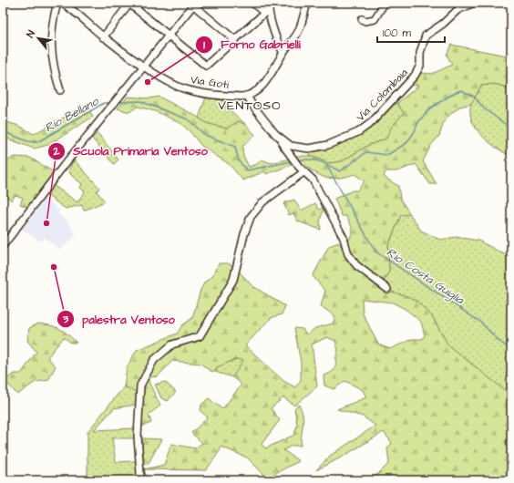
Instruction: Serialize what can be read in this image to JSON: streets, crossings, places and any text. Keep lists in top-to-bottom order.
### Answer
{
  "streets": {
    "street": ["Via Goti", "Via Colombaia"]
  },
  "crossings": [
    ["Via Goti", "Via Colombaia"]
  ],
  "districts": ["VENTOSO"],
  "water": ["Rio Bellano", "Rio Costa Guiglia"],
  "places": ["Forno Gabrielli", "Scuola Primaria Ventoso", "palestra Ventoso"],
  "scale_bar": "100 m",
  "north": "top left"
}
